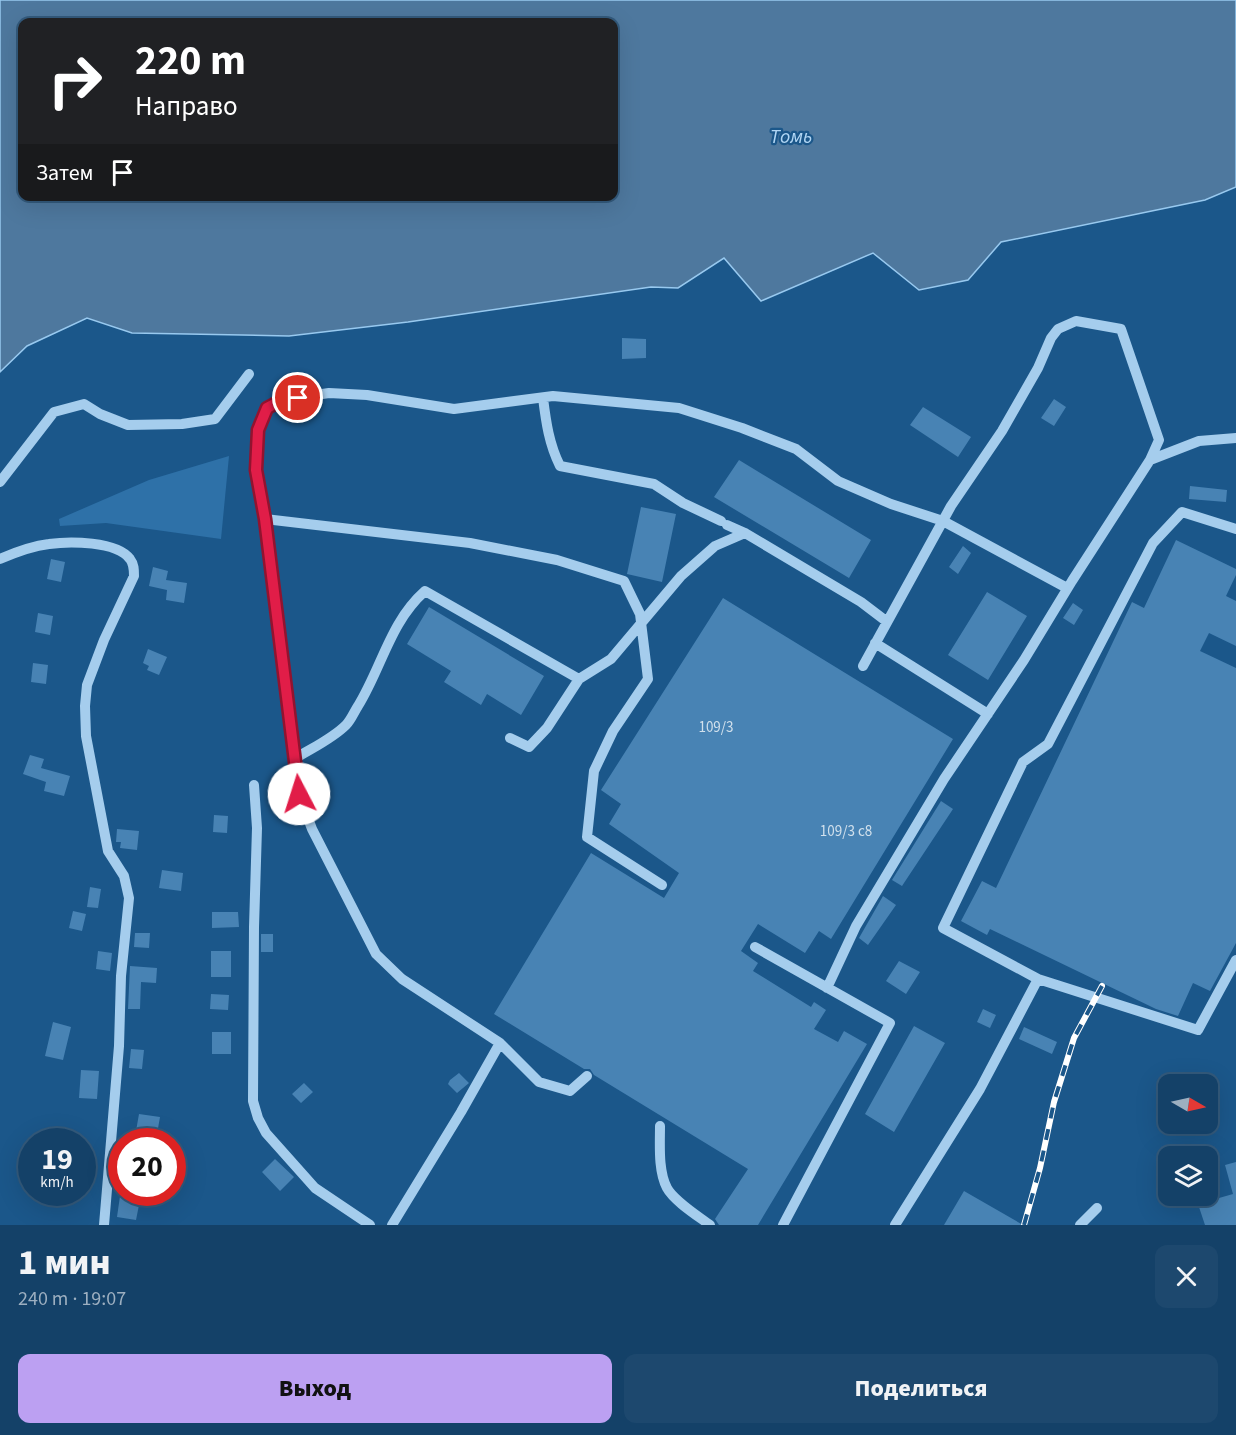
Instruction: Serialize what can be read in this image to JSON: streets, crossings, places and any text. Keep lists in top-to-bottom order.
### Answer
{
  "water": ["Томь"],
  "house_numbers": ["109/3", "109/3 с8"],
  "north": "right",
  "page": {
    "turn": ["220 m", "Направо"],
    "then": "Затем",
    "speed": "19 km/h",
    "limit": "20",
    "heading": ["1 мин", "240 m · 19:07"],
    "buttons": ["Выход", "Поделиться"]
  }
}
